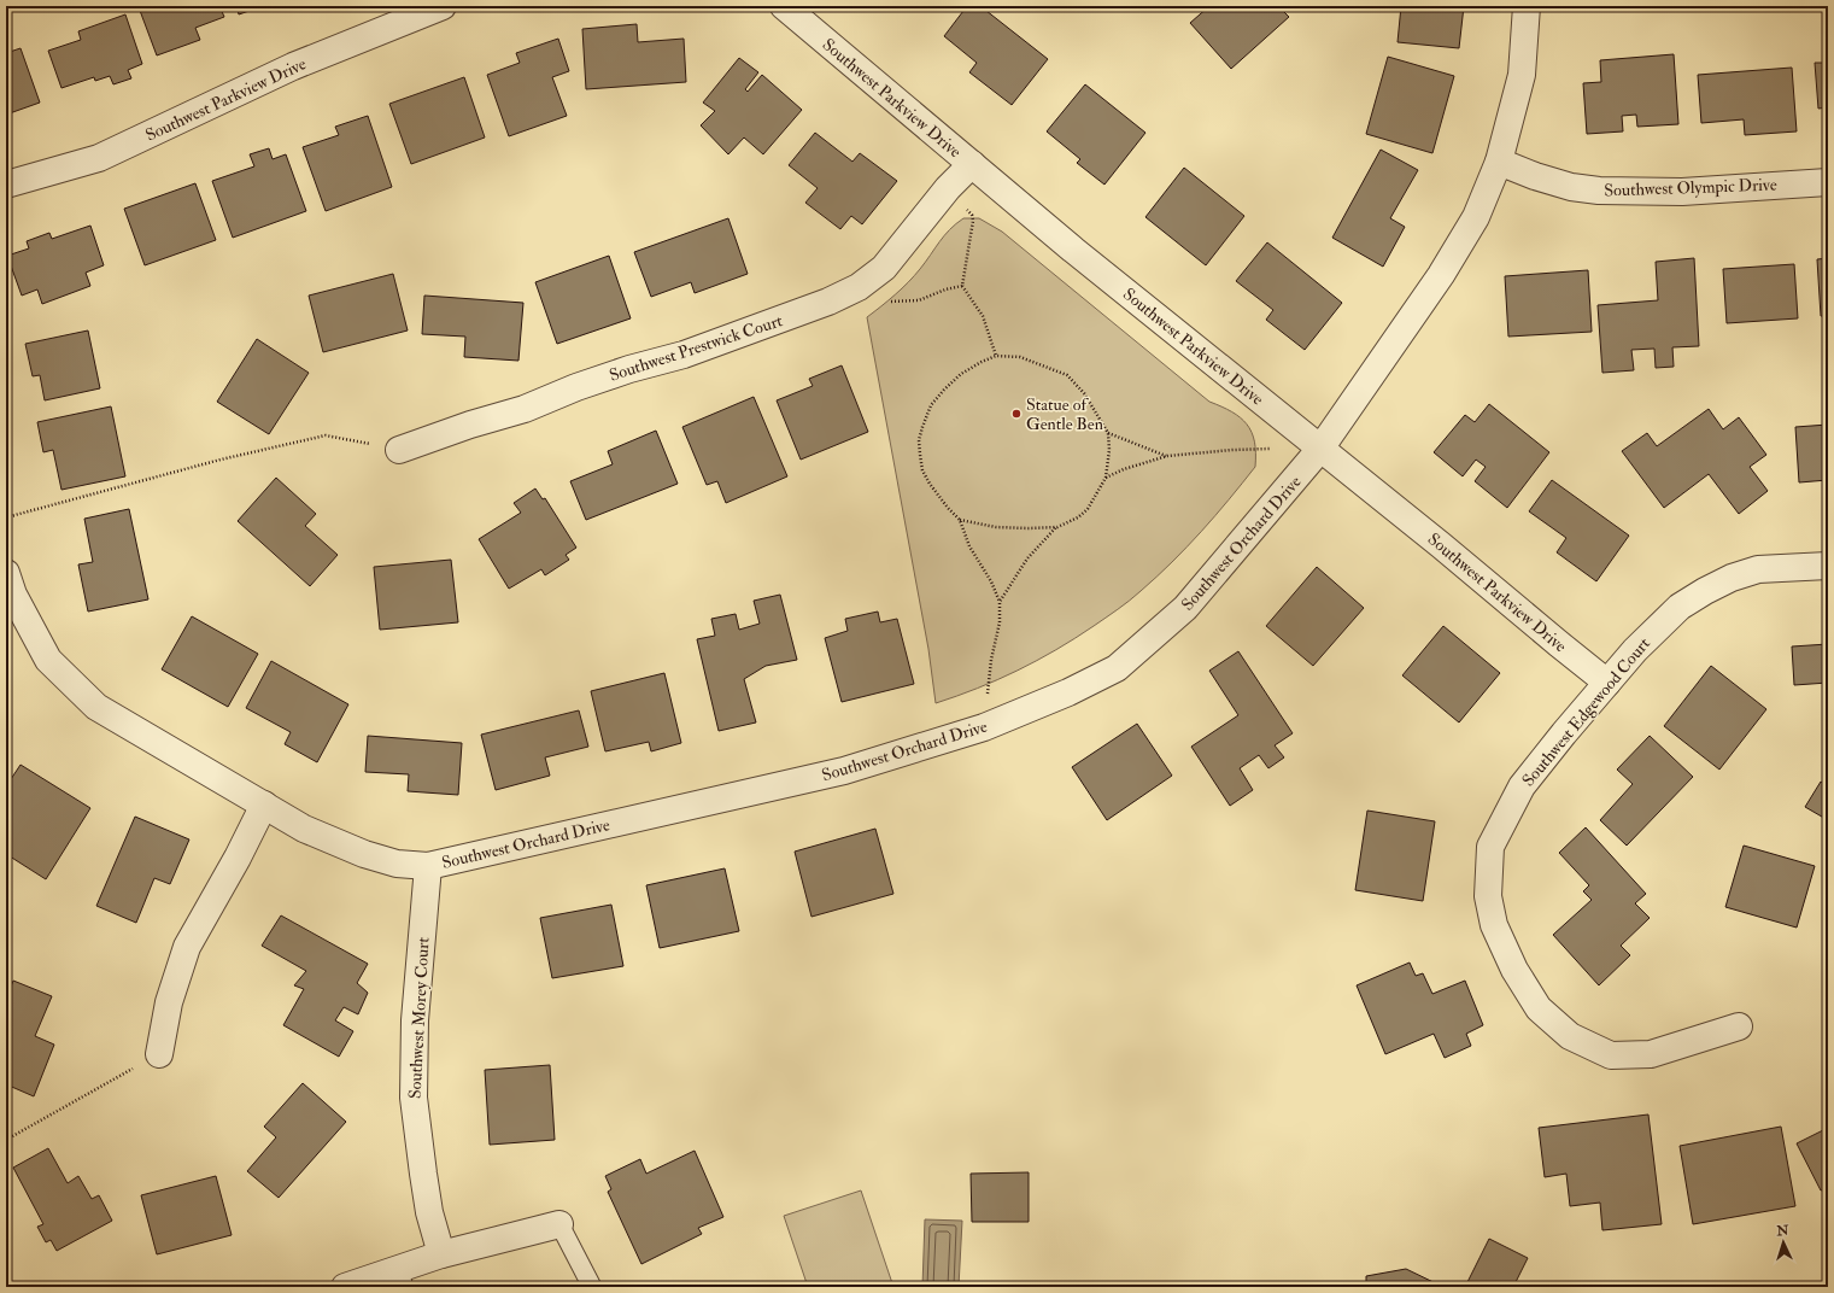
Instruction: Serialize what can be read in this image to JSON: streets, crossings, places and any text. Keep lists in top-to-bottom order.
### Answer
{
  "streets": {
    "street": [
      "Southwest Parkview Drive",
      "Southwest Olympic Drive",
      "Southwest Prestwick Court",
      "Southwest Orchard Drive",
      "Southwest Edgewood Court",
      "Southwest Morey Court"
    ]
  },
  "crossings": [
    ["Southwest Parkview Drive", "Southwest Prestwick Court"],
    ["Southwest Parkview Drive", "Southwest Orchard Drive"],
    ["Southwest Parkview Drive", "Southwest Edgewood Court"],
    ["Southwest Olympic Drive", "Southwest Orchard Drive"],
    ["Southwest Orchard Drive", "Southwest Morey Court"]
  ],
  "places": ["Statue of Gentle Ben"],
  "north": "top"
}
